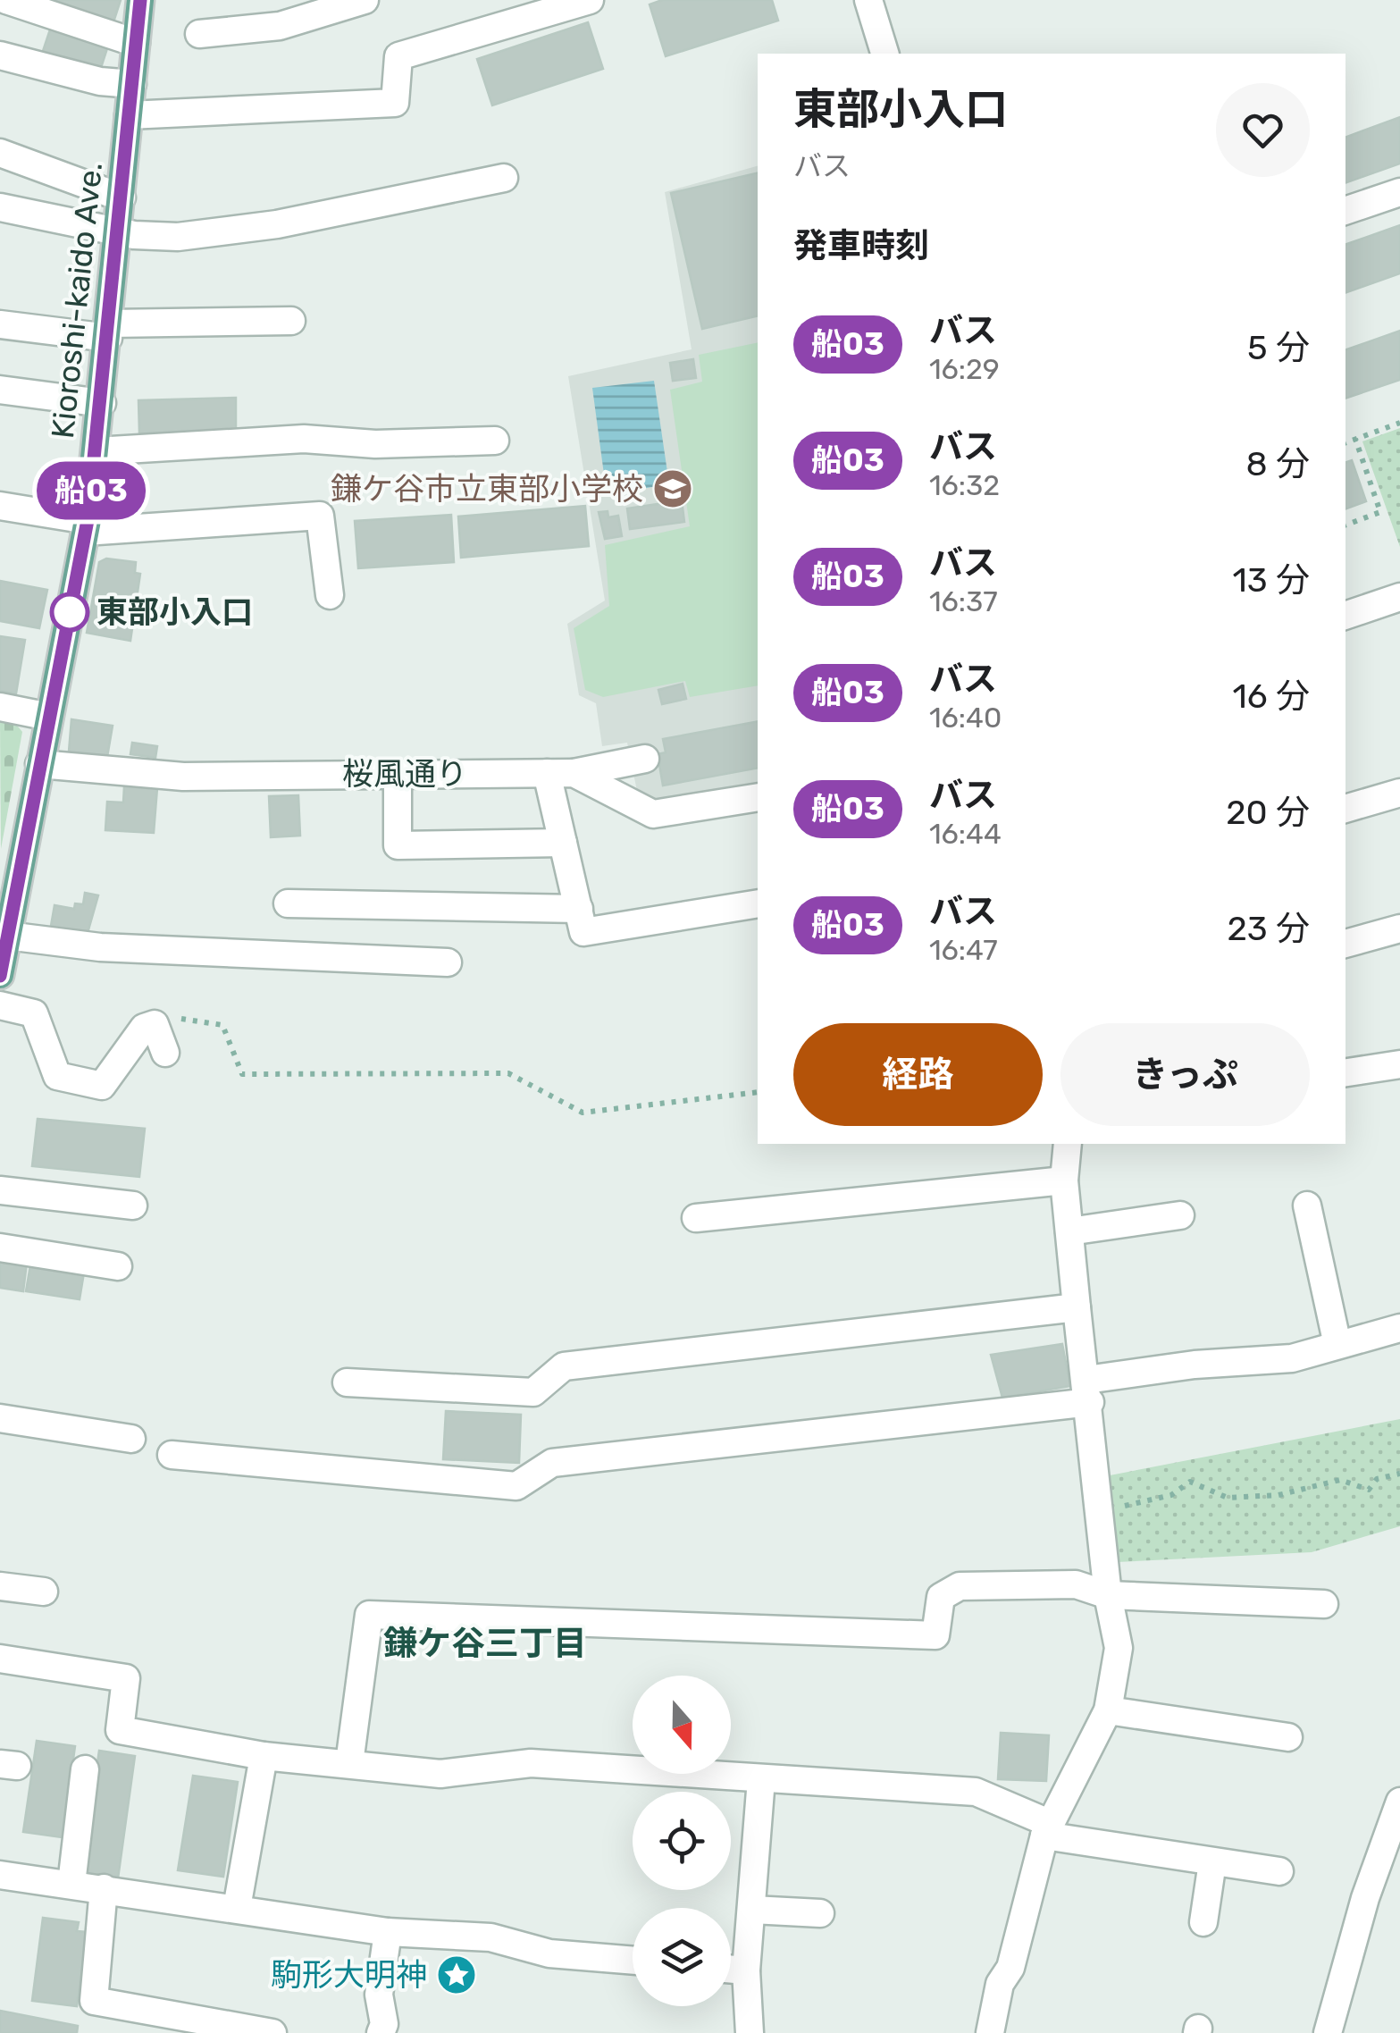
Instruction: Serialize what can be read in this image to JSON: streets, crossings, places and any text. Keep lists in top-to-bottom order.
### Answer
{
  "streets": {
    "main road": ["Kioroshi-kaido Ave."],
    "street": ["桜風通り"]
  },
  "crossings": [
    ["Kioroshi-kaido Ave.", "桜風通り"]
  ],
  "districts": ["鎌ケ谷三丁目"],
  "places": {
    "school or university": ["鎌ケ谷市立東部小学校"],
    "other": ["東部小入口"],
    "place": ["駒形大明神"]
  },
  "lines": ["bus line 船03"],
  "north": "bottom",
  "page": {
    "on_map": "船03",
    "heading": [
      ["東部小入口", "バス"],
      "発車時刻"
    ],
    "list": [
      {
        "mark": "船03",
        "name": "バス",
        "note": "16:29",
        "value": "5 分"
      },
      {
        "mark": "船03",
        "name": "バス",
        "note": "16:32",
        "value": "8 分"
      },
      {
        "mark": "船03",
        "name": "バス",
        "note": "16:37",
        "value": "13 分"
      },
      {
        "mark": "船03",
        "name": "バス",
        "note": "16:40",
        "value": "16 分"
      },
      {
        "mark": "船03",
        "name": "バス",
        "note": "16:44",
        "value": "20 分"
      },
      {
        "mark": "船03",
        "name": "バス",
        "note": "16:47",
        "value": "23 分"
      }
    ],
    "buttons": ["経路", "きっぷ"]
  }
}
